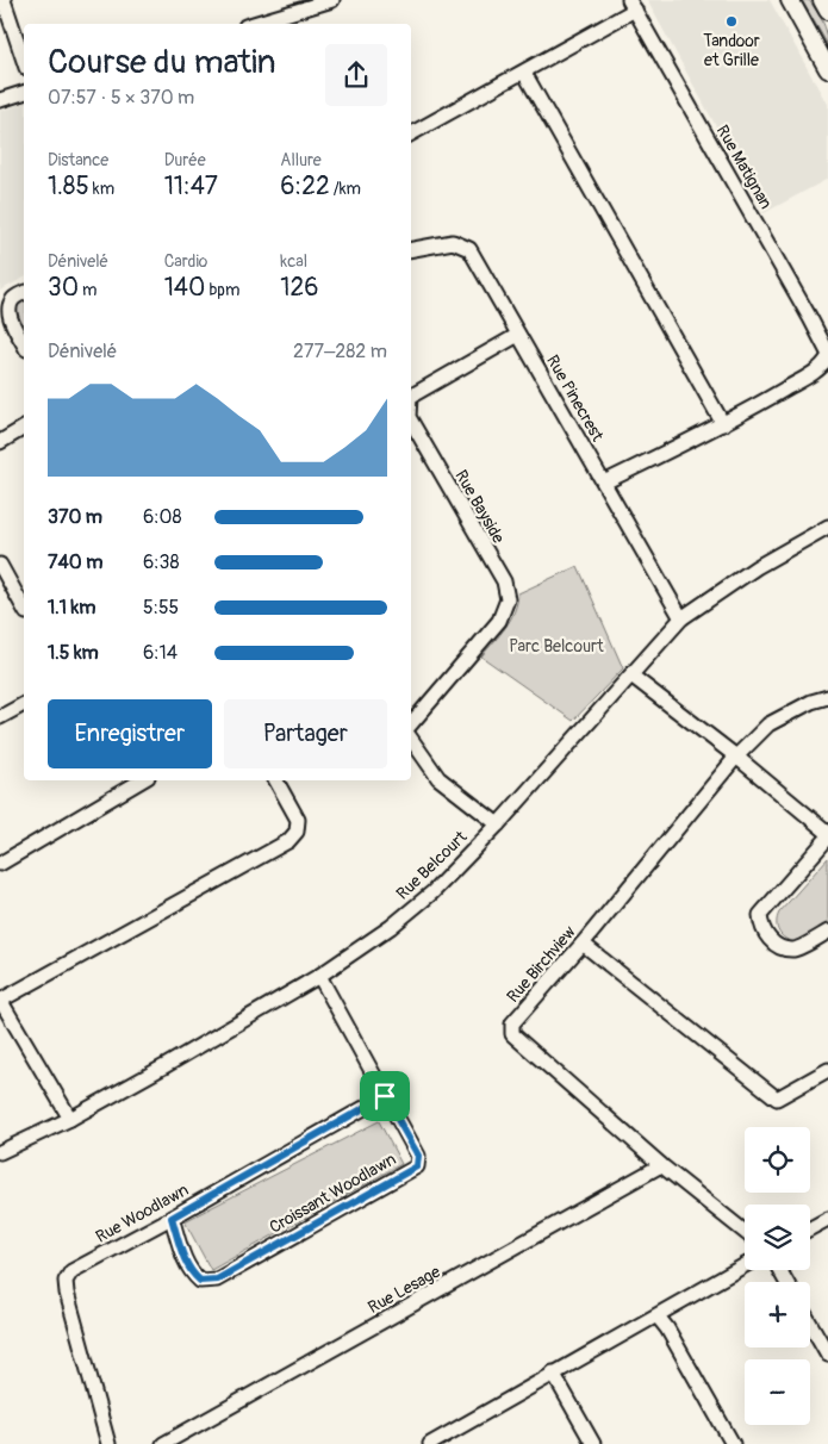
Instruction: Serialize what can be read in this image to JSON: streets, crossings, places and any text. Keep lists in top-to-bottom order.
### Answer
{
  "streets": {
    "street": [
      "Rue Matignan",
      "Rue Pinecrest",
      "Rue Bayside",
      "Rue Belcourt",
      "Rue Birchview",
      "Croissant Woodlawn",
      "Rue Woodlawn",
      "Rue Lesage"
    ]
  },
  "crossings": [
    ["Rue Pinecrest", "Rue Bayside"],
    ["Rue Pinecrest", "Rue Belcourt"],
    ["Rue Belcourt", "Croissant Woodlawn"],
    ["Rue Birchview", "Rue Lesage"],
    ["Croissant Woodlawn", "Rue Woodlawn"]
  ],
  "parks": ["Parc Belcourt"],
  "places": ["Tandoor et Grille"],
  "page": {
    "heading": ["Course du matin", "07:57 · 5 × 370 m"],
    "stats": [
      ["Distance", "1.85 km"],
      ["Durée", "11:47"],
      ["Allure", "6:22 /km"],
      ["Dénivelé", "30 m"],
      ["Cardio", "140 bpm"],
      ["kcal", "126"]
    ],
    "chart": ["Dénivelé", "277–282 m"],
    "list": [
      {
        "name": "370 m",
        "note": "6:08"
      },
      {
        "name": "740 m",
        "note": "6:38"
      },
      {
        "name": "1.1 km",
        "note": "5:55"
      },
      {
        "name": "1.5 km",
        "note": "6:14"
      }
    ],
    "buttons": ["Enregistrer", "Partager"],
    "map_buttons": ["+", "−"]
  }
}
